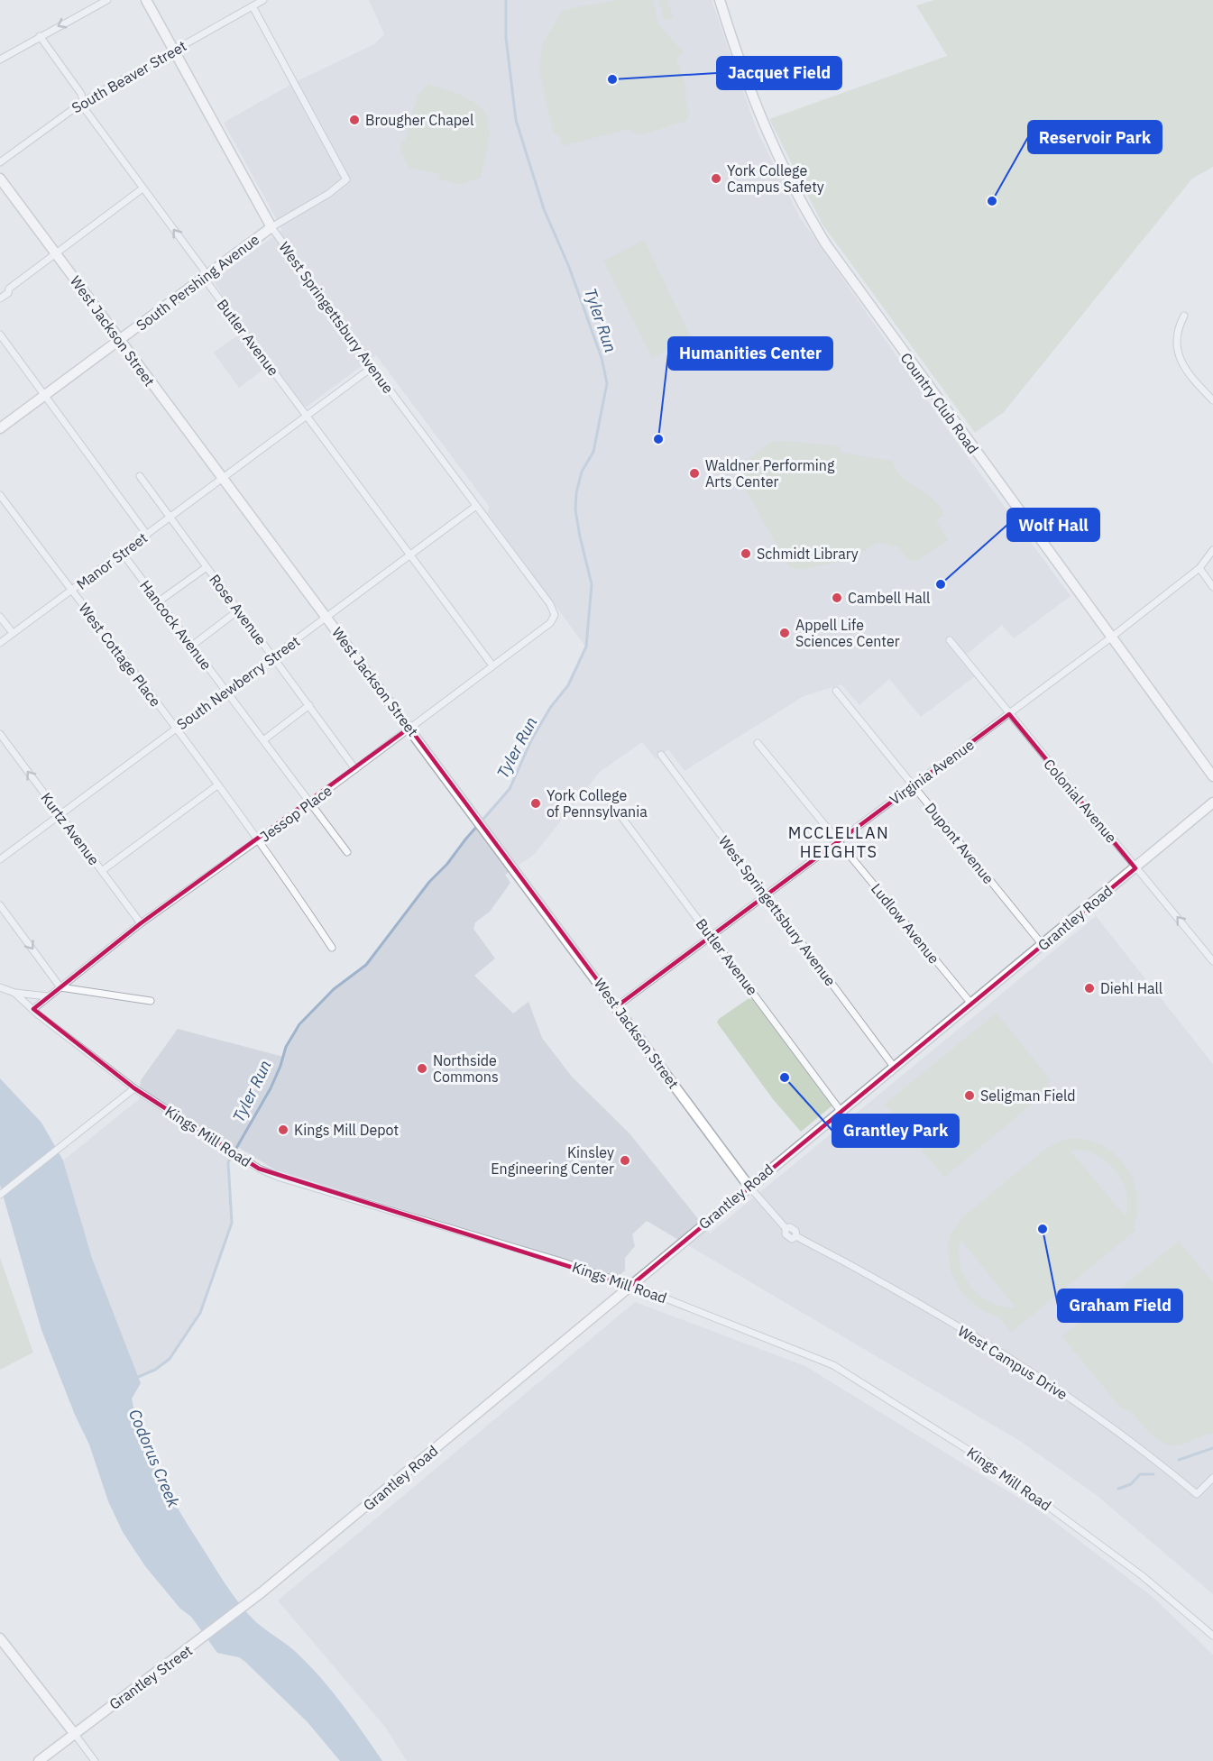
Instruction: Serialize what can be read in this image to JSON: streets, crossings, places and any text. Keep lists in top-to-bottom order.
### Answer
{
  "streets": {
    "street": [
      "South Beaver Street",
      "South Pershing Avenue",
      "West Springettsbury Avenue",
      "West Jackson Street",
      "Butler Avenue",
      "Country Club Road",
      "Manor Street",
      "Rose Avenue",
      "Hancock Avenue",
      "West Cottage Place",
      "South Newberry Street",
      "Virginia Avenue",
      "Colonial Avenue",
      "Jessop Place",
      "Kurtz Avenue",
      "Dupont Avenue",
      "Grantley Road",
      "Ludlow Avenue",
      "Kings Mill Road",
      "West Campus Drive",
      "Grantley Street"
    ]
  },
  "crossings": [
    ["South Beaver Street", "South Pershing Avenue"],
    ["South Beaver Street", "West Springettsbury Avenue"],
    ["South Beaver Street", "Butler Avenue"],
    ["South Pershing Avenue", "West Springettsbury Avenue"],
    ["South Pershing Avenue", "West Jackson Street"],
    ["South Pershing Avenue", "Butler Avenue"],
    ["West Springettsbury Avenue", "Manor Street"],
    ["West Springettsbury Avenue", "South Newberry Street"],
    ["West Springettsbury Avenue", "Virginia Avenue"],
    ["West Springettsbury Avenue", "Jessop Place"],
    ["West Springettsbury Avenue", "Grantley Road"],
    ["West Jackson Street", "Manor Street"],
    ["West Jackson Street", "South Newberry Street"],
    ["West Jackson Street", "Virginia Avenue"],
    ["West Jackson Street", "Jessop Place"],
    ["West Jackson Street", "Grantley Road"],
    ["West Jackson Street", "West Campus Drive"],
    ["Butler Avenue", "Manor Street"],
    ["Butler Avenue", "South Newberry Street"],
    ["Butler Avenue", "Virginia Avenue"],
    ["Butler Avenue", "Jessop Place"],
    ["Butler Avenue", "Grantley Road"],
    ["Country Club Road", "Virginia Avenue"],
    ["Manor Street", "Rose Avenue"],
    ["Manor Street", "Hancock Avenue"],
    ["Manor Street", "West Cottage Place"],
    ["Rose Avenue", "South Newberry Street"],
    ["Rose Avenue", "Jessop Place"],
    ["Hancock Avenue", "South Newberry Street"],
    ["Hancock Avenue", "Jessop Place"],
    ["West Cottage Place", "South Newberry Street"],
    ["West Cottage Place", "Jessop Place"],
    ["South Newberry Street", "Kurtz Avenue"],
    ["Virginia Avenue", "Colonial Avenue"],
    ["Virginia Avenue", "Dupont Avenue"],
    ["Virginia Avenue", "Ludlow Avenue"],
    ["Colonial Avenue", "Grantley Road"],
    ["Jessop Place", "Kurtz Avenue"],
    ["Jessop Place", "Kings Mill Road"],
    ["Dupont Avenue", "Grantley Road"],
    ["Grantley Road", "Ludlow Avenue"],
    ["Grantley Road", "Kings Mill Road"],
    ["Grantley Road", "West Campus Drive"],
    ["Grantley Road", "Grantley Street"]
  ],
  "one_way": ["Kurtz Avenue"],
  "districts": ["MCCLELLAN HEIGHTS"],
  "water": ["Tyler Run", "Codorus Creek"],
  "places": [
    "Jacquet Field",
    "Brougher Chapel",
    "York College Campus Safety",
    "Reservoir Park",
    "Humanities Center",
    "Waldner Performing Arts Center",
    "Schmidt Library",
    "Wolf Hall",
    "Cambell Hall",
    "Appell Life Sciences Center",
    "York College of Pennsylvania",
    "Diehl Hall",
    "Northside Commons",
    "Grantley Park",
    "Seligman Field",
    "Kings Mill Depot",
    "Kinsley Engineering Center",
    "Graham Field"
  ]
}
